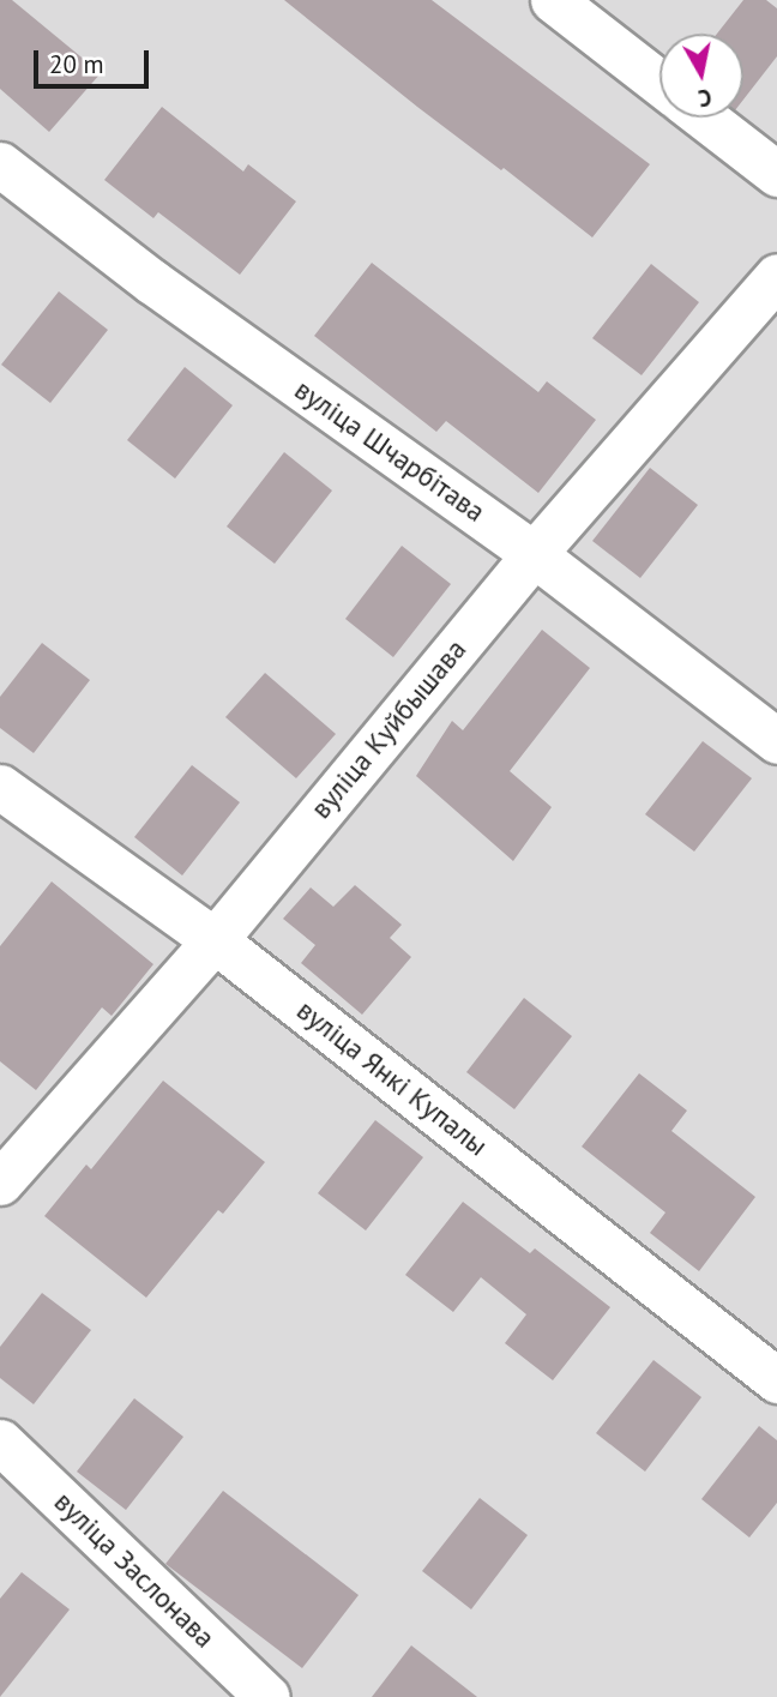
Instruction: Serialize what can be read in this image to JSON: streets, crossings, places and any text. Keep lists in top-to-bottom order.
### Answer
{
  "streets": {
    "street": [
      "вуліца Шчарбітава",
      "вуліца Куйбышава",
      "вуліца Янкі Купалы",
      "вуліца Заслонава"
    ]
  },
  "crossings": [
    ["вуліца Шчарбітава", "вуліца Куйбышава"],
    ["вуліца Куйбышава", "вуліца Янкі Купалы"]
  ],
  "scale_bar": "20 m",
  "north": "bottom"
}
